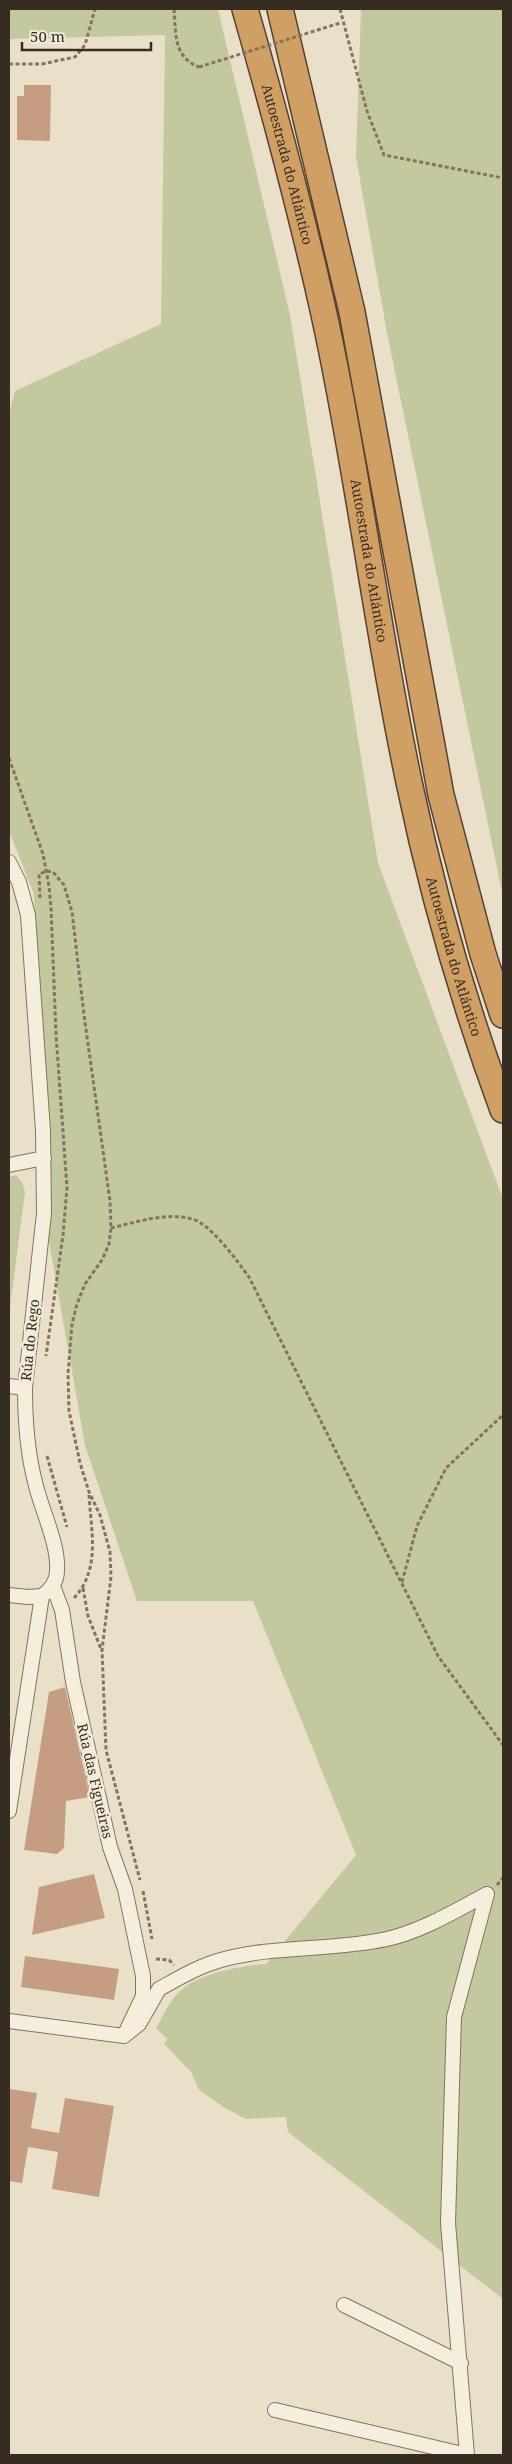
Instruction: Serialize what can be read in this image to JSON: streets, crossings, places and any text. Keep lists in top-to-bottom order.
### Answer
{
  "streets": {
    "highway": ["Autoestrada do Atlántico"],
    "street": ["Rúa do Rego", "Rúa das Figueiras"]
  },
  "crossings": [
    ["Rúa do Rego", "Rúa das Figueiras"]
  ],
  "scale_bar": "50 m"
}
